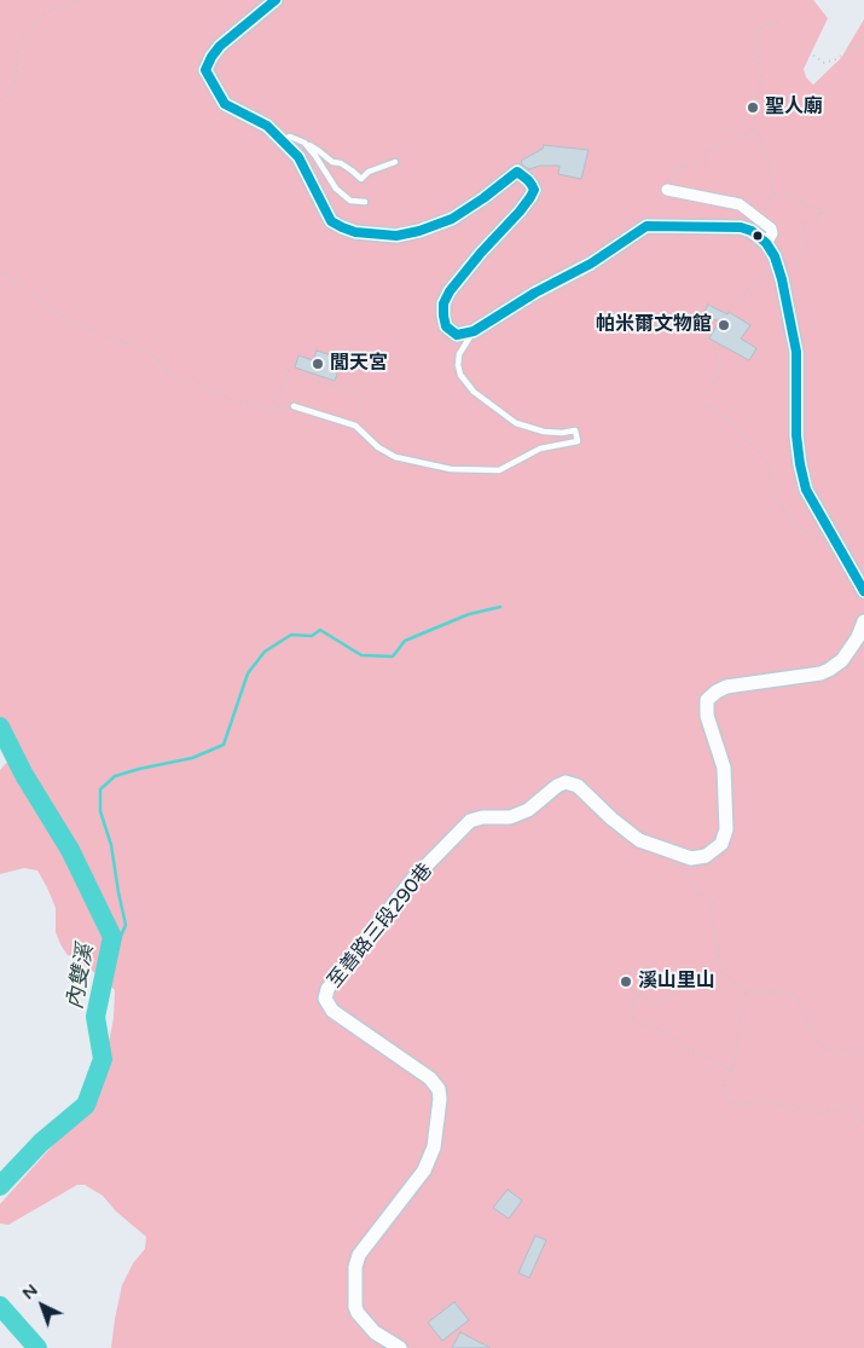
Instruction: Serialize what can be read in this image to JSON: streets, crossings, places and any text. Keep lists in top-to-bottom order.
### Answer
{
  "streets": {
    "street": ["至善路三段290巷"]
  },
  "water": ["內雙溪"],
  "places": [
    "聖人廟",
    "帕米爾文物館",
    "閭天宮",
    "溪山里山"
  ],
  "north": "top left"
}
